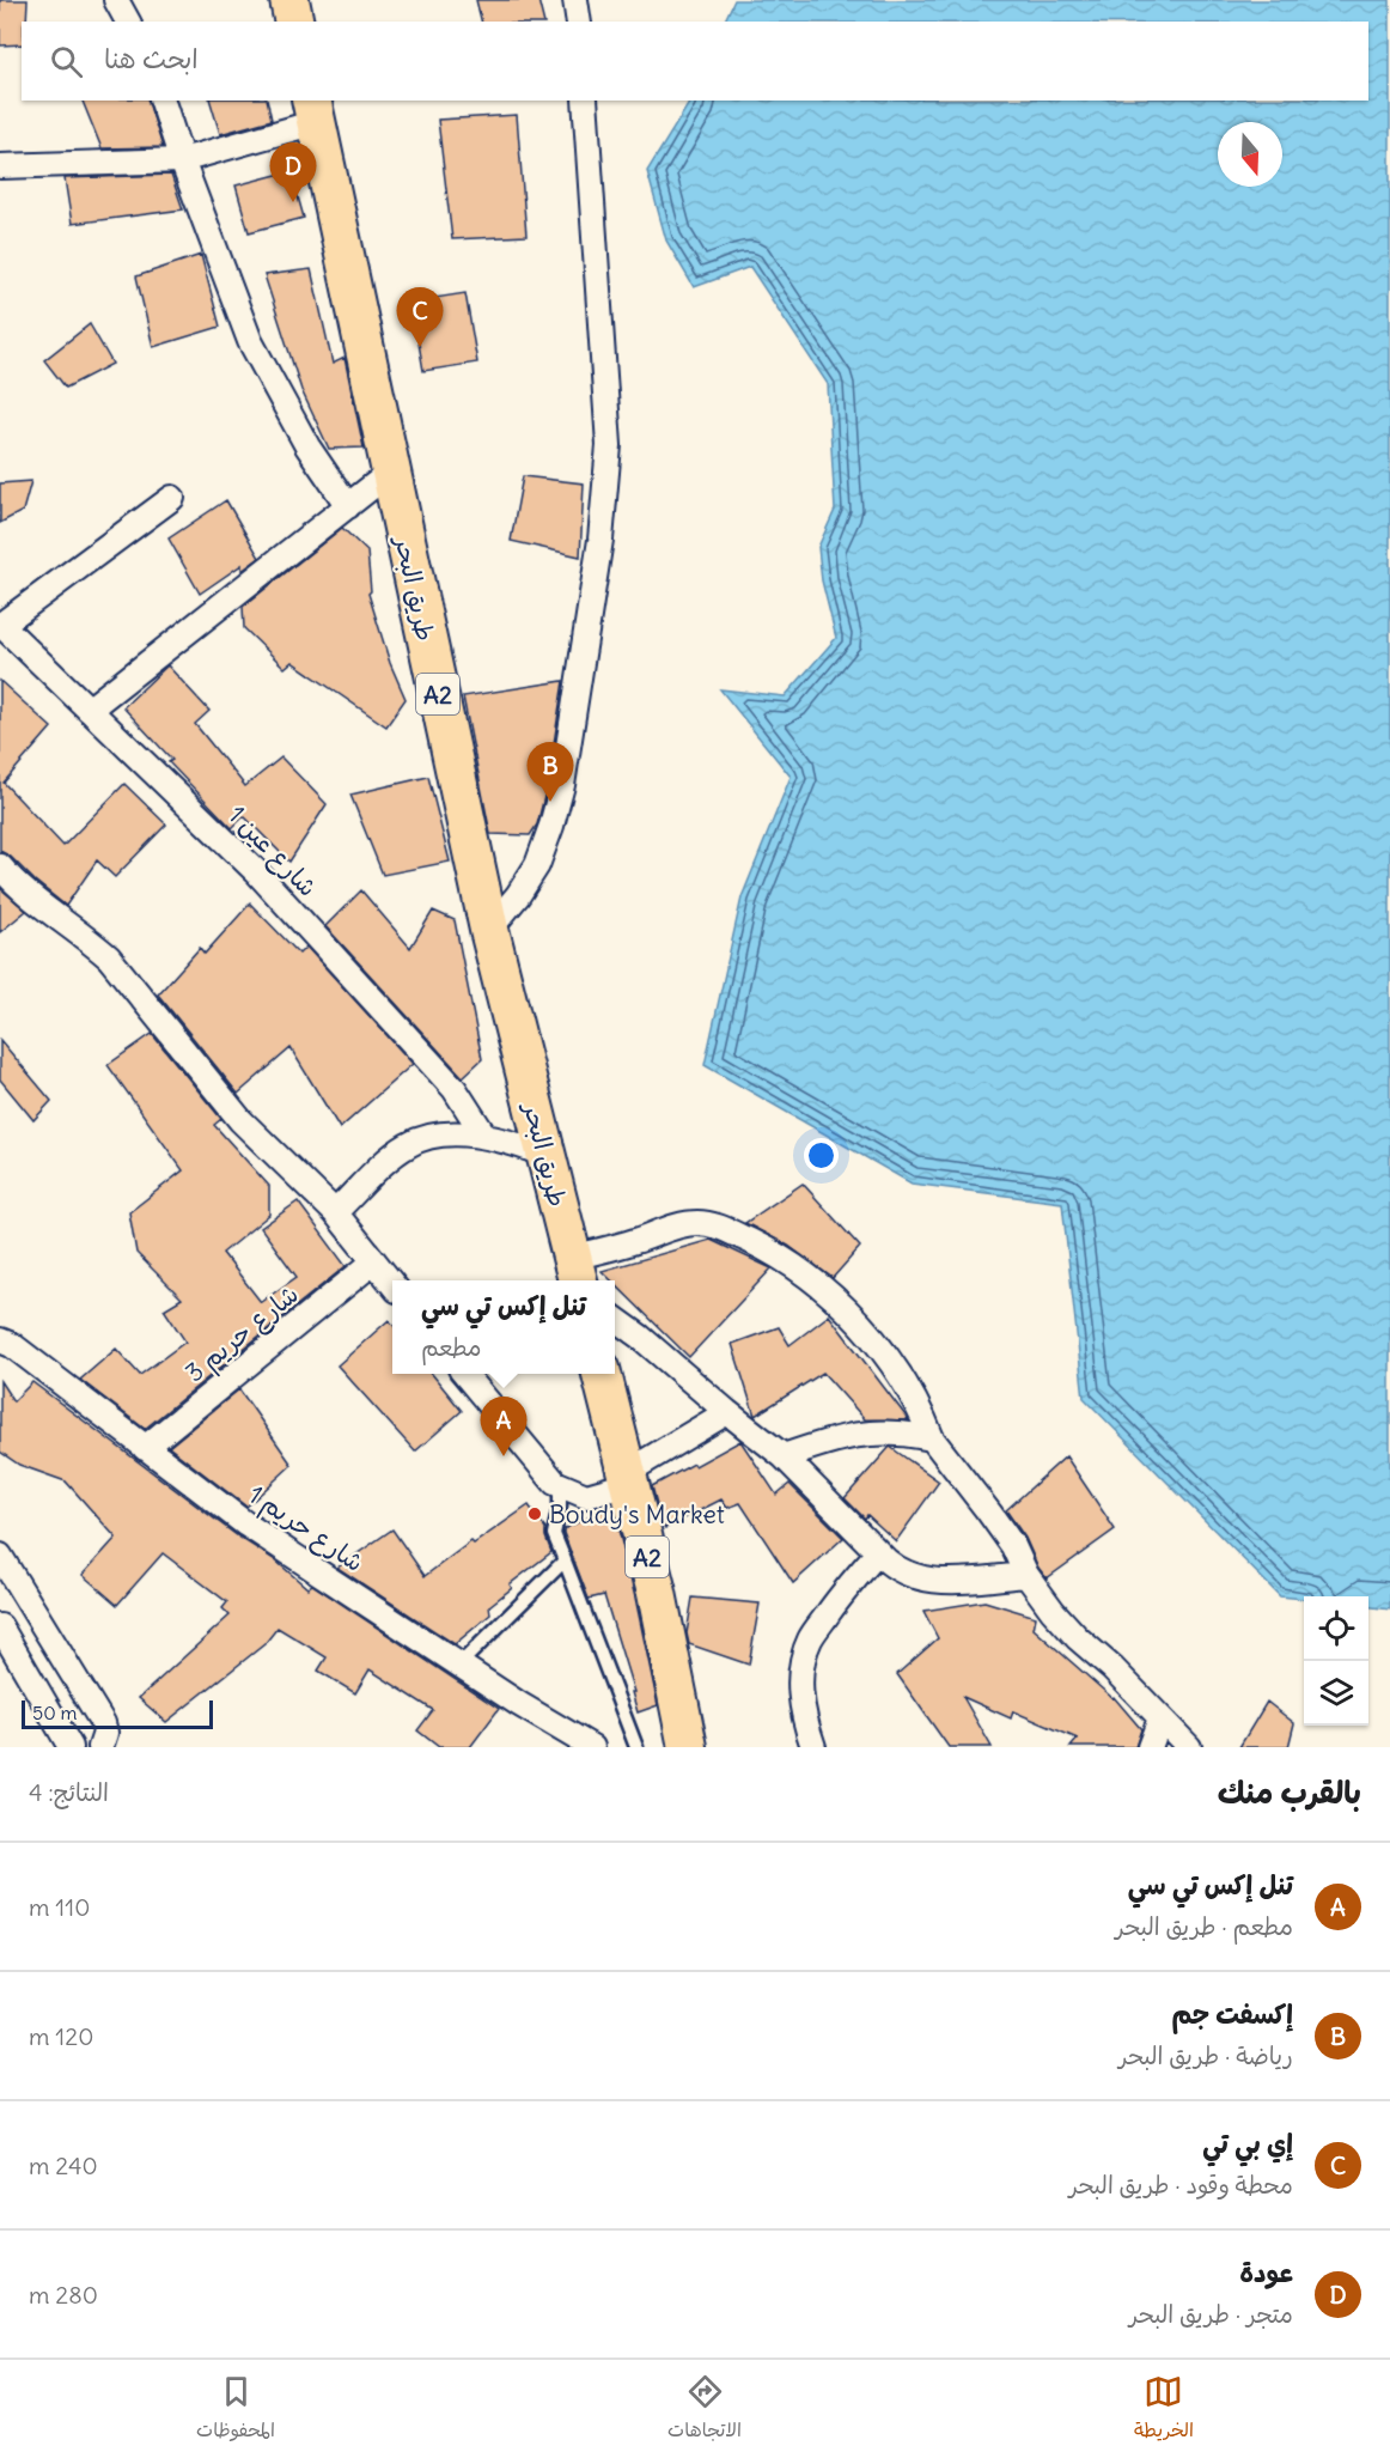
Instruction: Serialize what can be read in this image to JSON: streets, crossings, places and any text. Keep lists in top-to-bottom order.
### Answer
{
  "streets": {
    "main road": ["طريق البحر", "A2"],
    "street": ["شارع عين 1", "شارع حريم 3", "شارع حريم 1"]
  },
  "crossings": [
    ["شارع حريم 3", "شارع حريم 1"]
  ],
  "places": ["Boudy's Market"],
  "scale_bar": "50 m",
  "north": "bottom",
  "page": {
    "search": "ابحث هنا",
    "pins": [
      "D",
      "C",
      "B",
      "A"
    ],
    "popup": ["تنل إكس تي سي", "مطعم"],
    "scale": "50 m",
    "heading": ["بالقرب منك", "النتائج: 4"],
    "list": [
      {
        "mark": "A",
        "name": "تنل إكس تي سي",
        "note": "مطعم · طريق البحر",
        "value": "110 m"
      },
      {
        "mark": "B",
        "name": "إكسفت جم",
        "note": "رياضة · طريق البحر",
        "value": "120 m"
      },
      {
        "mark": "C",
        "name": "إي بي تي",
        "note": "محطة وقود · طريق البحر",
        "value": "240 m"
      },
      {
        "mark": "D",
        "name": "عودة",
        "note": "متجر · طريق البحر",
        "value": "280 m"
      }
    ],
    "nav": ["الخريطة", "الاتجاهات", "المحفوظات"]
  }
}
